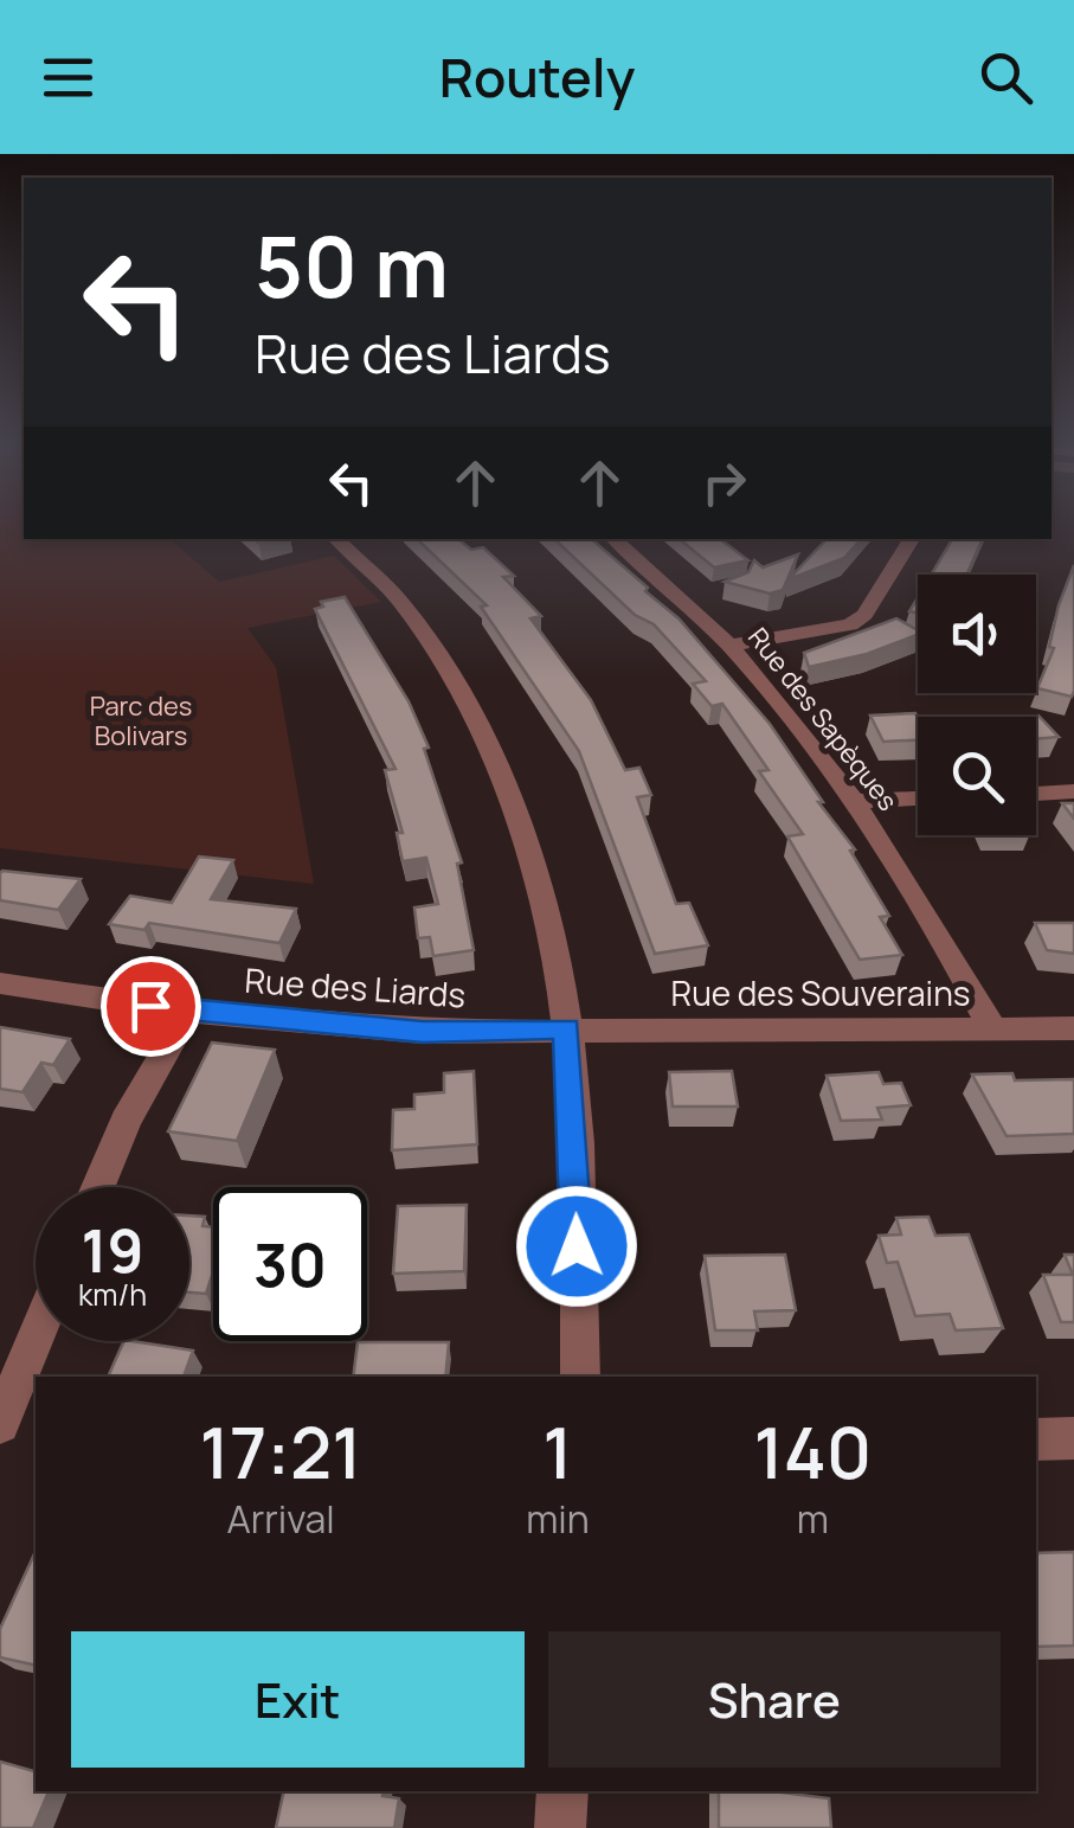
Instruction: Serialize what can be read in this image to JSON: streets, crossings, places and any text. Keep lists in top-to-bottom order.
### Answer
{
  "streets": {
    "street": ["Rue des Sapèques", "Rue des Liards", "Rue des Souverains"]
  },
  "crossings": [
    ["Rue des Sapèques", "Rue des Souverains"],
    ["Rue des Liards", "Rue des Souverains"]
  ],
  "parks": ["Parc des Bolivars"],
  "page": {
    "header": "Routely",
    "turn": ["50 m", "Rue des Liards"],
    "speed": "19 km/h",
    "limit": "30",
    "eta": [
      "17:21",
      "Arrival",
      "1",
      "min",
      "140",
      "m"
    ],
    "buttons": ["Exit", "Share"]
  }
}
